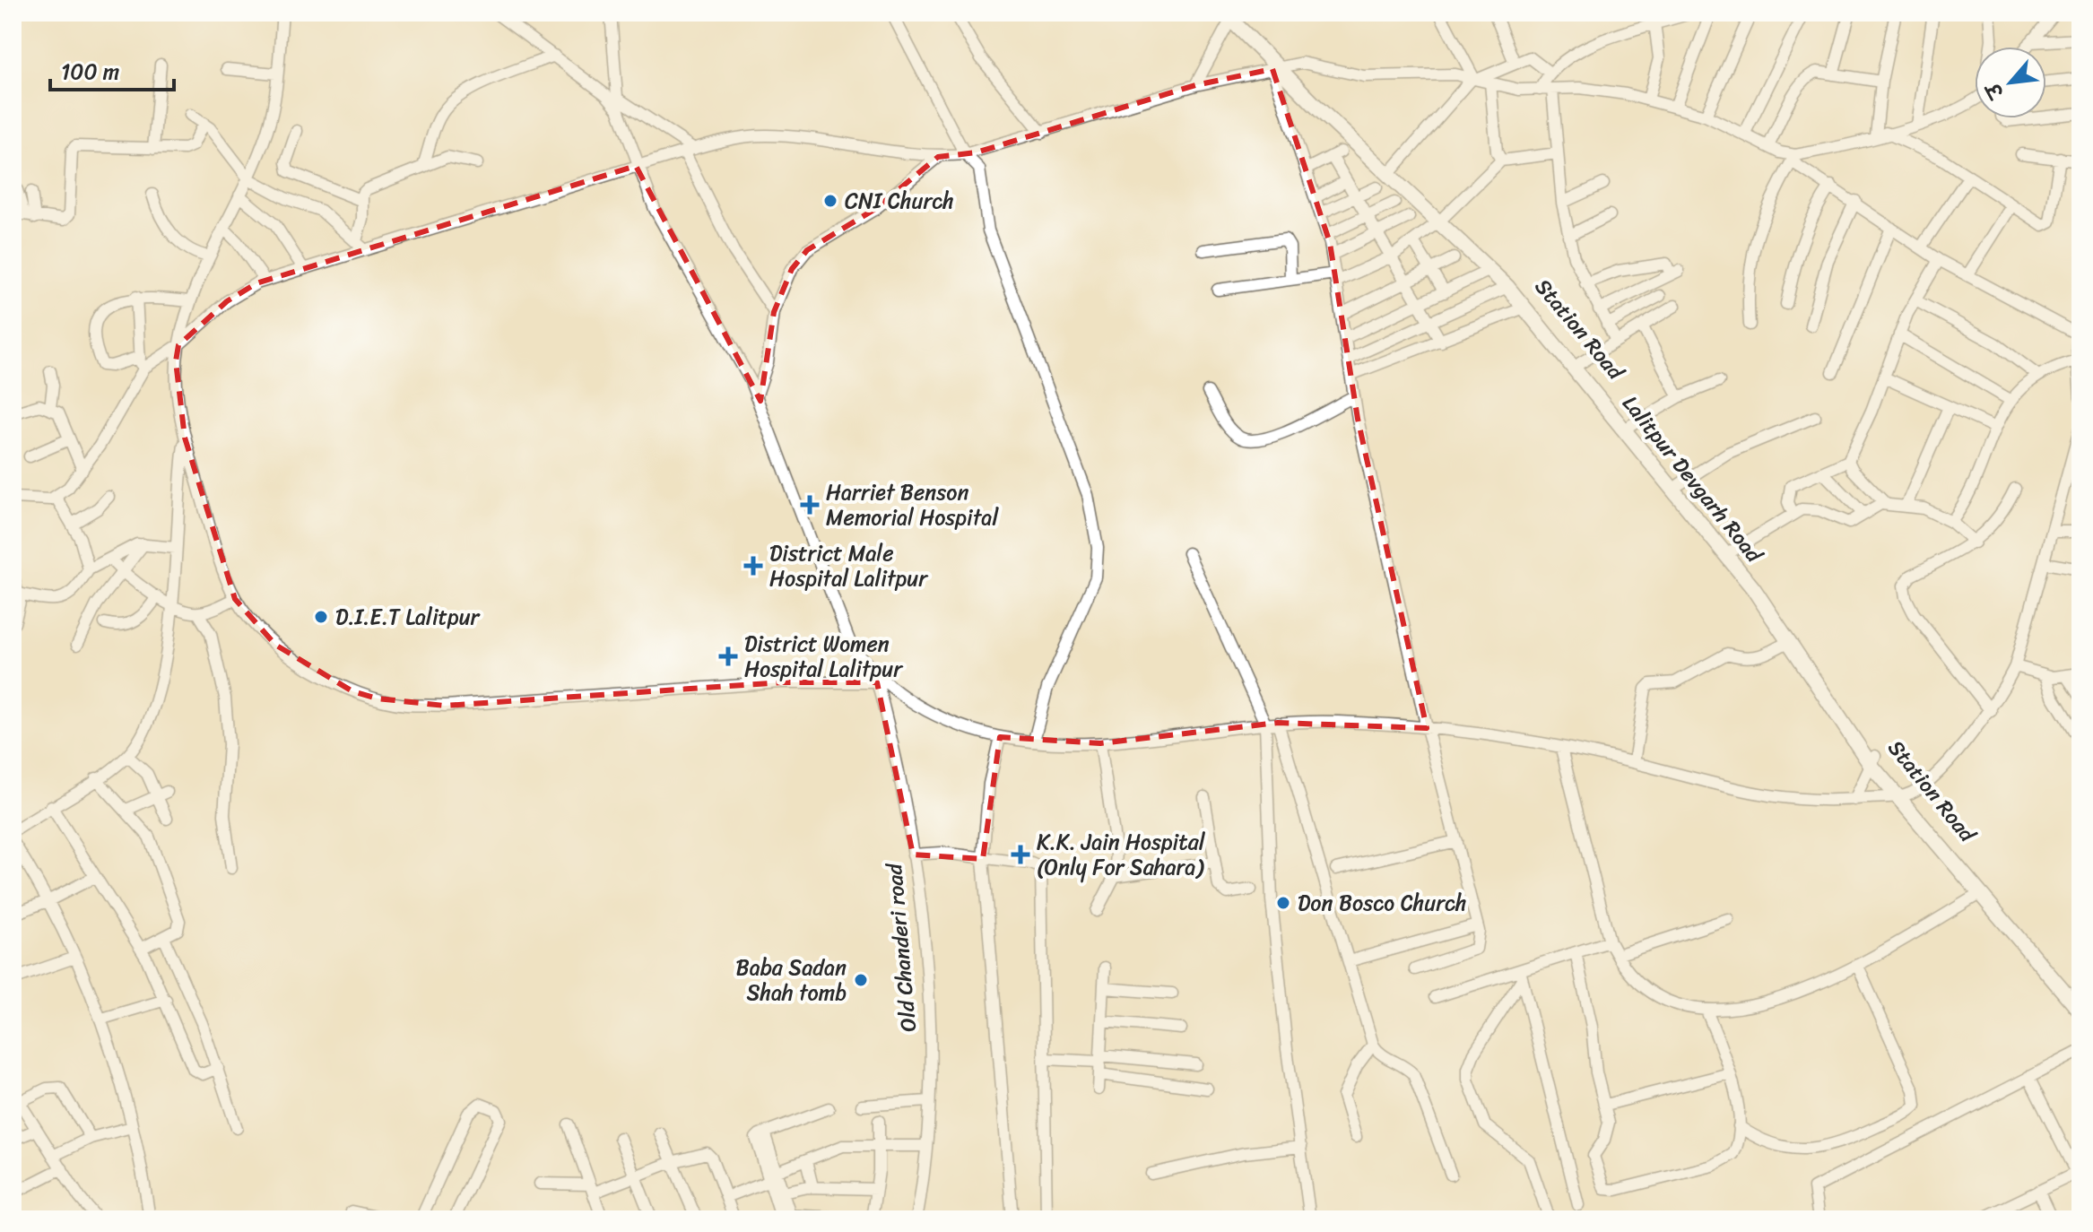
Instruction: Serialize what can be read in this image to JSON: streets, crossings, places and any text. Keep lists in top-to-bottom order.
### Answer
{
  "streets": {
    "main road": ["Station Road", "Lalitpur Devgarh Road"],
    "street": ["Old Chanderi road"]
  },
  "crossings": [
    ["Station Road", "Lalitpur Devgarh Road"]
  ],
  "places": {
    "other": [
      "CNI Church",
      "D.I.E.T Lalitpur",
      "Don Bosco Church",
      "Baba Sadan Shah tomb"
    ],
    "health": [
      "Harriet Benson Memorial Hospital",
      "District Male Hospital Lalitpur",
      "District Women Hospital Lalitpur",
      "K.K. Jain Hospital (Only For Sahara)"
    ]
  },
  "scale_bar": "100 m",
  "north": "bottom left"
}
